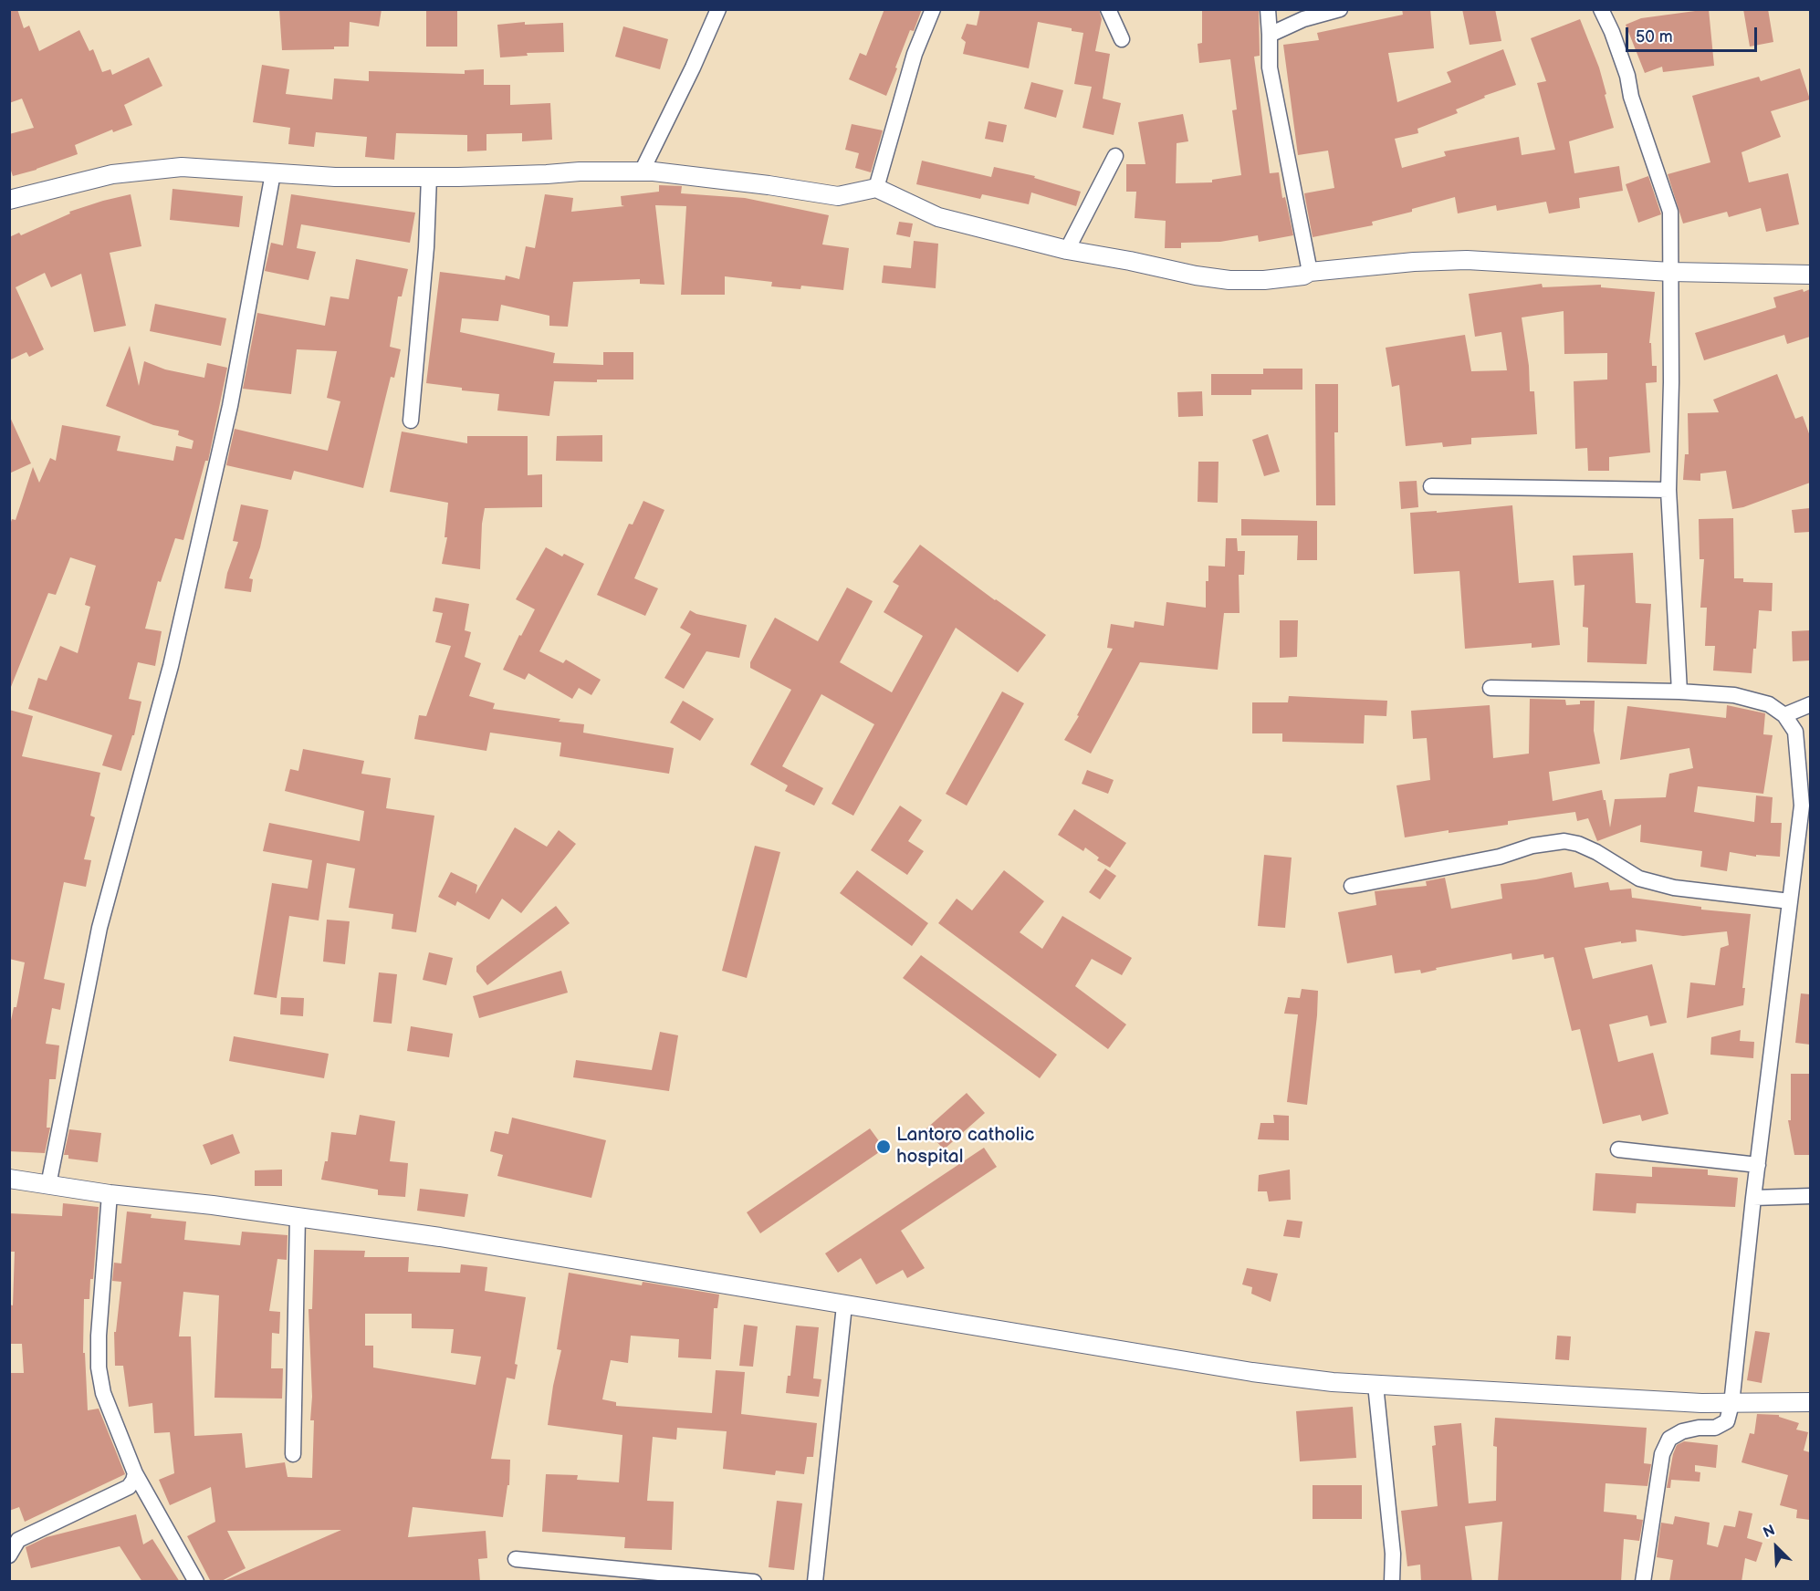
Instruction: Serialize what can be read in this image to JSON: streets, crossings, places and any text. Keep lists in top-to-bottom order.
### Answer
{
  "places": ["Lantoro catholic hospital"],
  "scale_bar": "50 m",
  "north": "top left"
}
